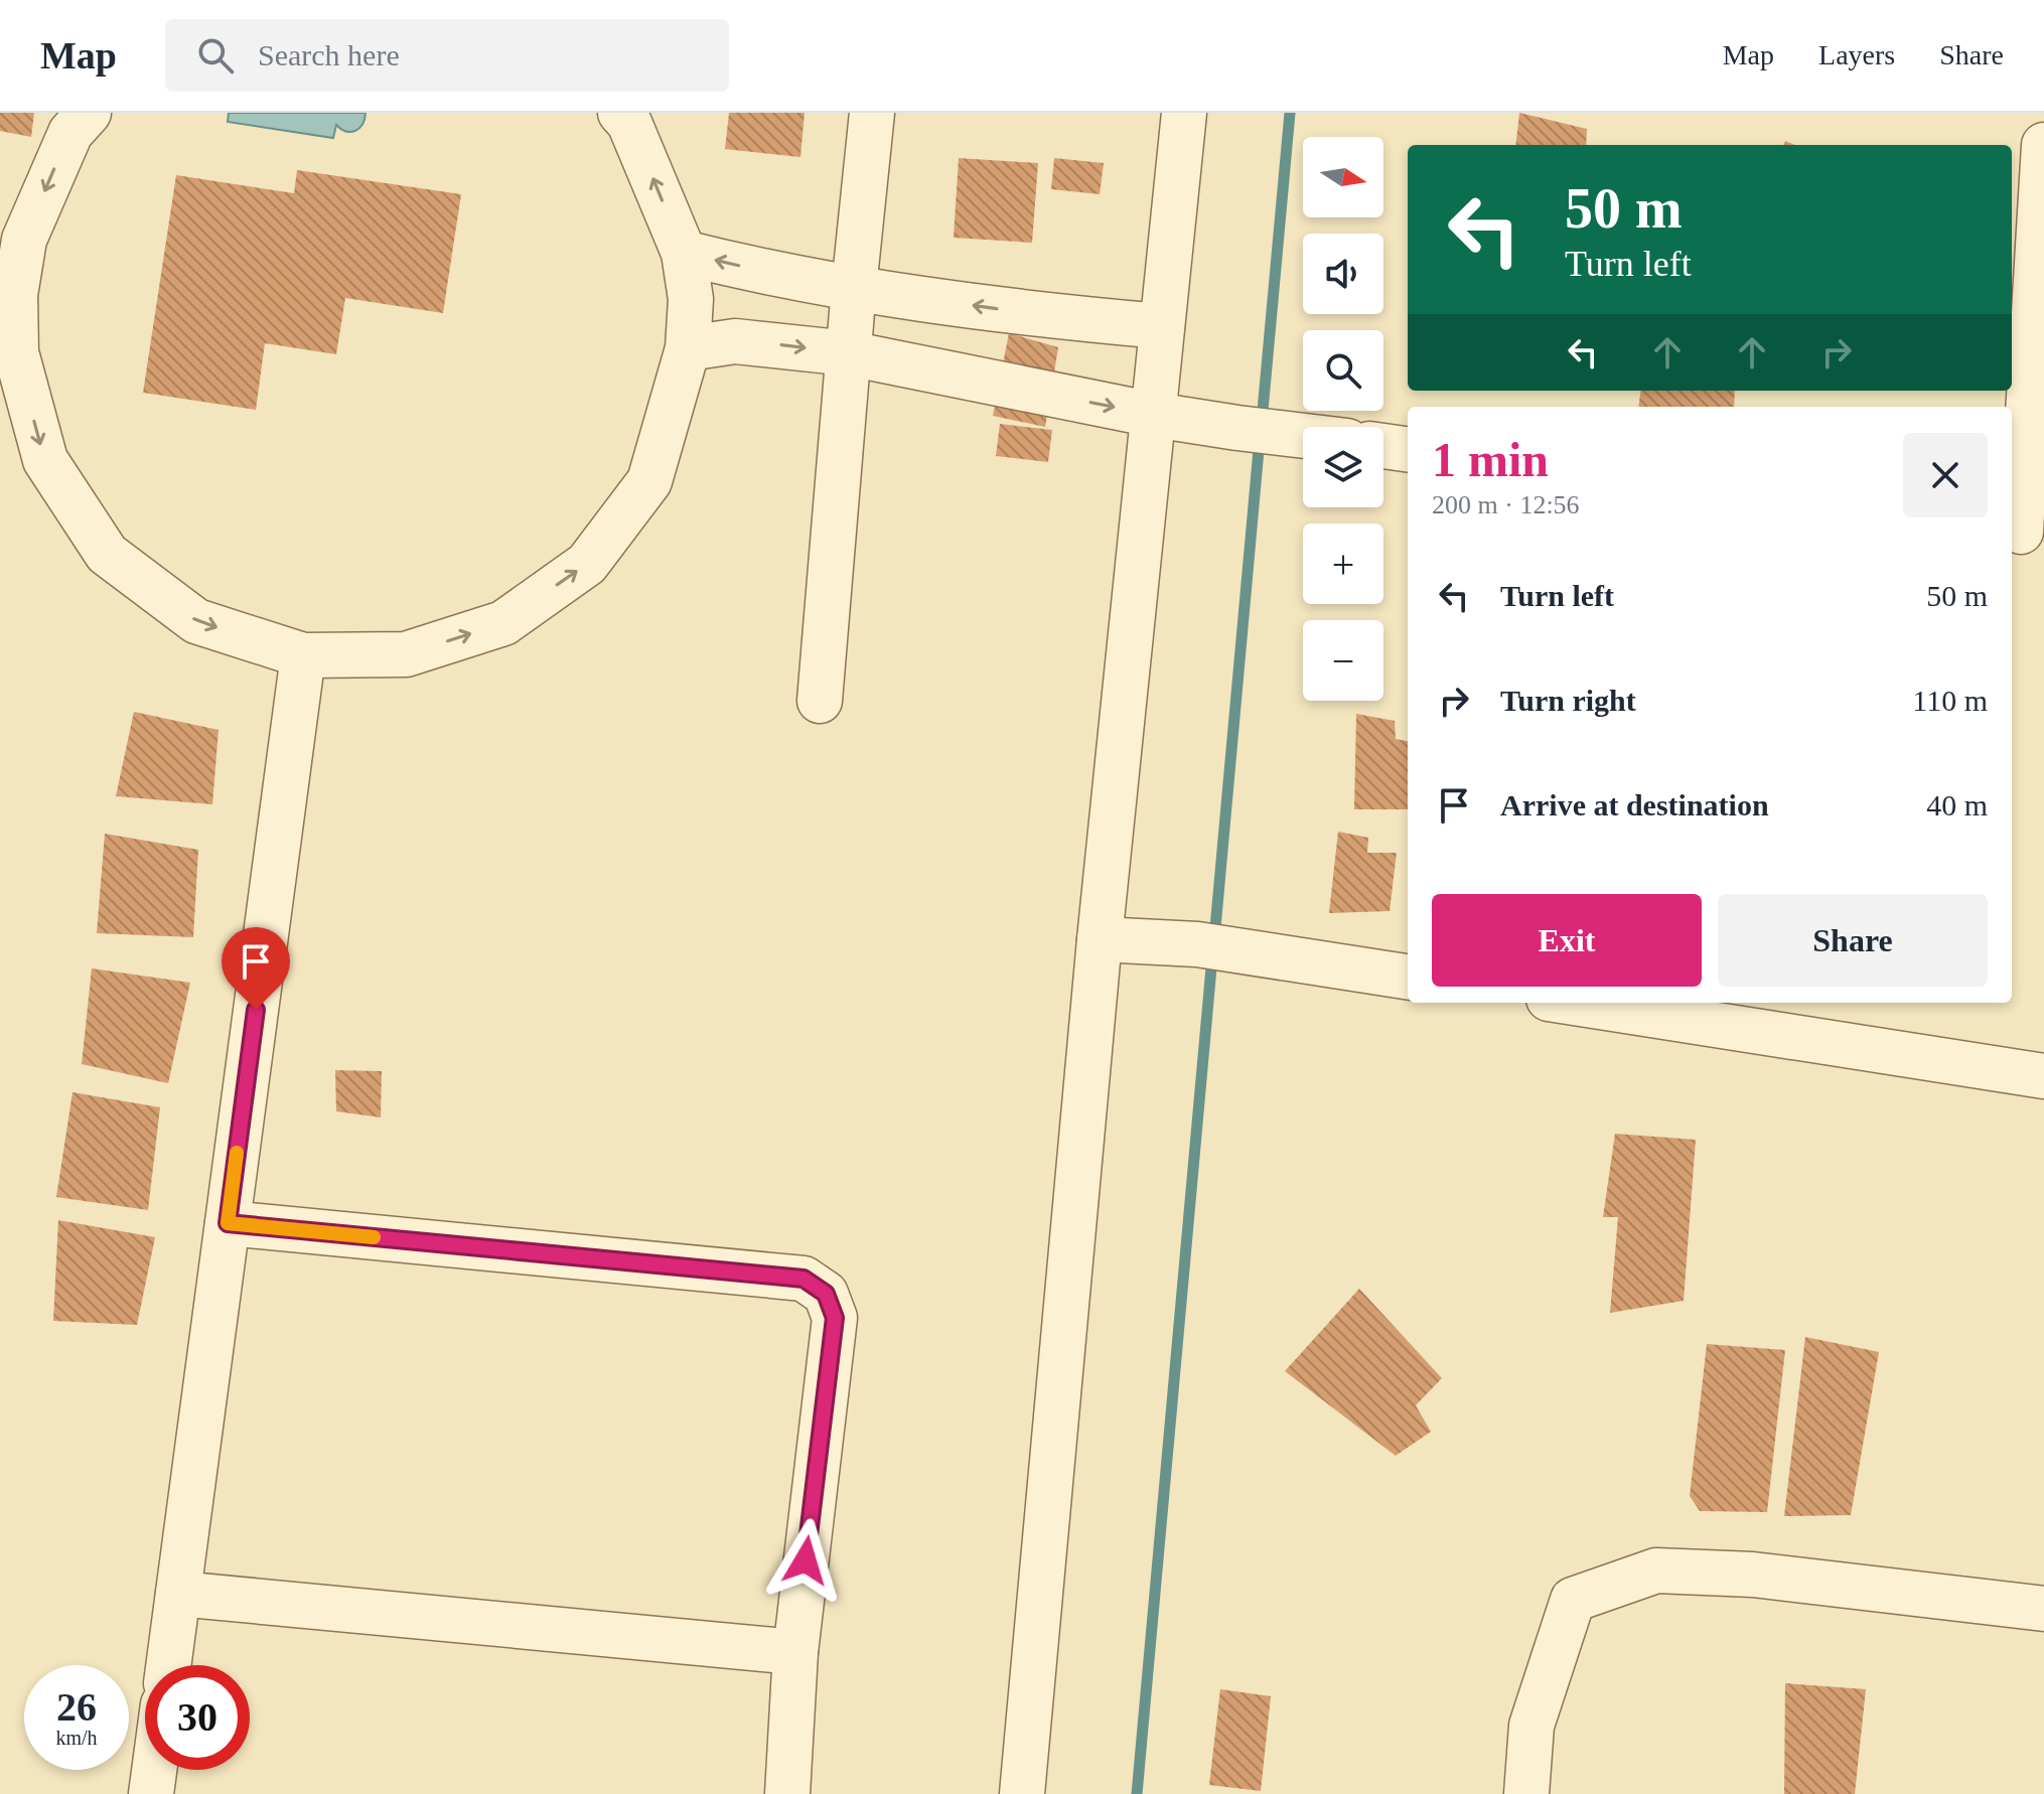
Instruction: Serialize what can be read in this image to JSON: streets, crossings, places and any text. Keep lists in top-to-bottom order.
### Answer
{
  "north": "right",
  "page": {
    "header": "Map",
    "search": "Search here",
    "nav": ["Map", "Layers", "Share"],
    "map_buttons": ["+", "−"],
    "turn": ["50 m", "Turn left"],
    "heading": ["1 min", "200 m · 12:56"],
    "list": [
      {
        "name": "Turn left",
        "value": "50 m"
      },
      {
        "name": "Turn right",
        "value": "110 m"
      },
      {
        "name": "Arrive at destination",
        "value": "40 m"
      }
    ],
    "buttons": ["Exit", "Share"],
    "speed": "26 km/h",
    "limit": "30"
  }
}
